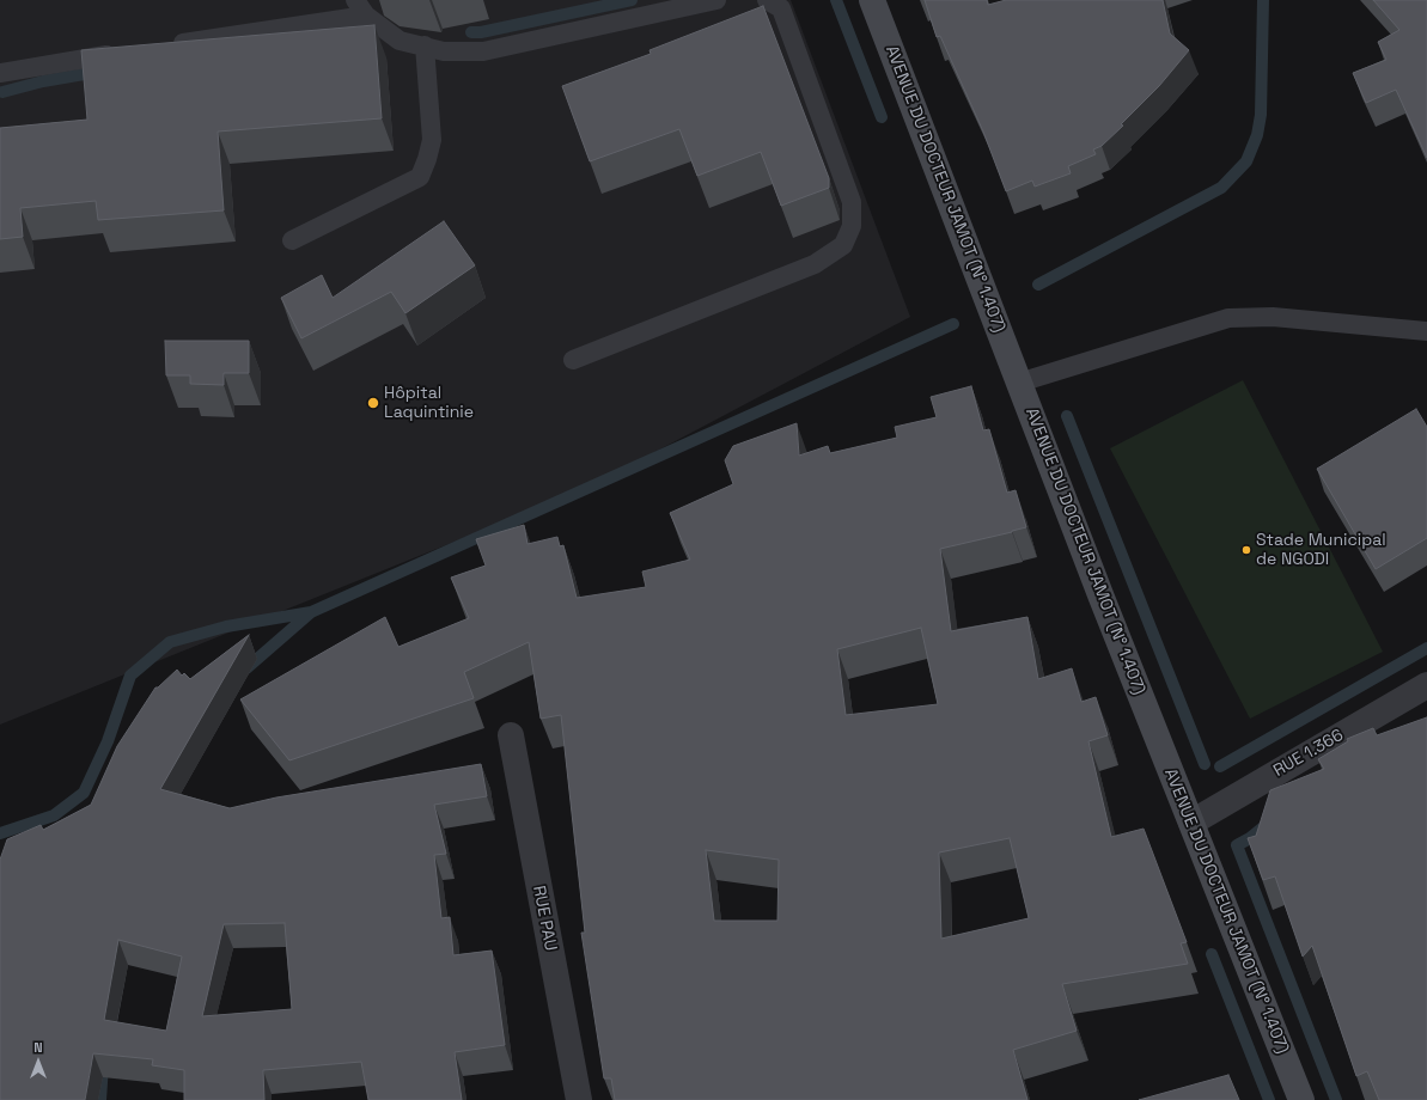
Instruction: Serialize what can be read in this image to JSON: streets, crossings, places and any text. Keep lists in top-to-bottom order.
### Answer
{
  "streets": {
    "main road": ["AVENUE DU DOCTEUR JAMOT (N° 1.407)"],
    "street": ["RUE 1.366", "RUE PAU"]
  },
  "crossings": [
    ["AVENUE DU DOCTEUR JAMOT (N° 1.407)", "RUE 1.366"]
  ],
  "places": ["Hôpital Laquintinie", "Stade Municipal de NGODI"],
  "north": "top"
}
